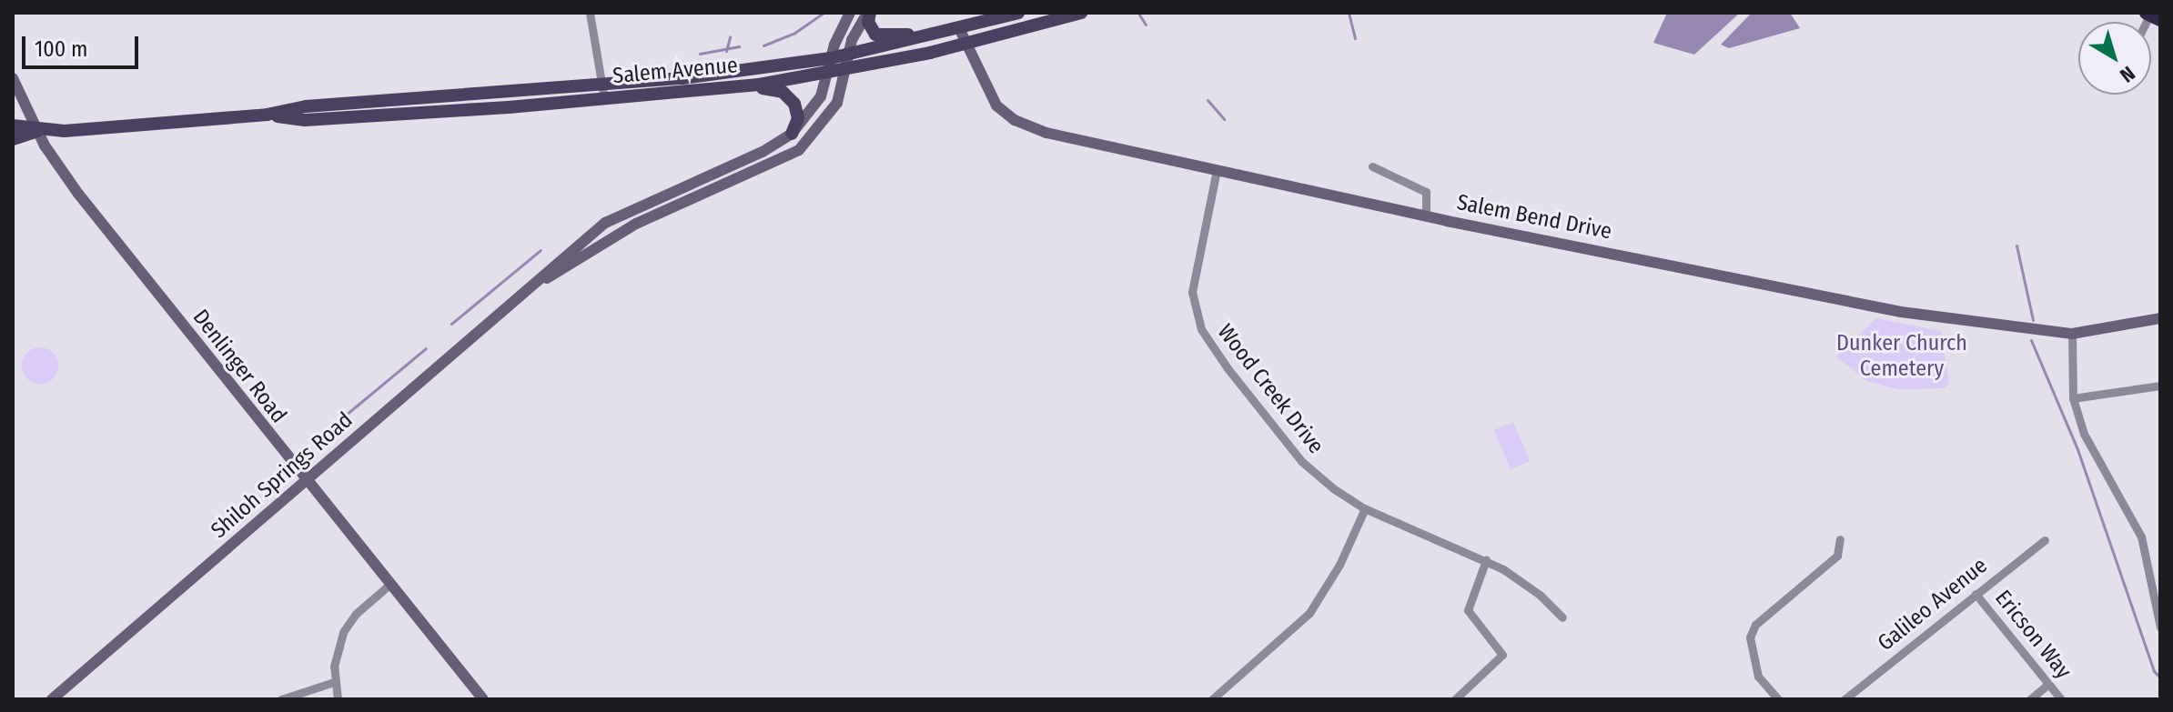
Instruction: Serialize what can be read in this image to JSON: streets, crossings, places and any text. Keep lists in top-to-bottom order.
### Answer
{
  "streets": {
    "main road": ["Salem Avenue"],
    "street": [
      "Salem Bend Drive",
      "Denlinger Road",
      "Wood Creek Drive",
      "Shiloh Springs Road",
      "Galileo Avenue",
      "Ericson Way"
    ]
  },
  "crossings": [
    ["Salem Avenue", "Salem Bend Drive"],
    ["Salem Avenue", "Denlinger Road"],
    ["Salem Avenue", "Shiloh Springs Road"],
    ["Salem Bend Drive", "Wood Creek Drive"],
    ["Denlinger Road", "Shiloh Springs Road"],
    ["Galileo Avenue", "Ericson Way"]
  ],
  "parks": ["Dunker Church Cemetery"],
  "scale_bar": "100 m",
  "north": "bottom right"
}
